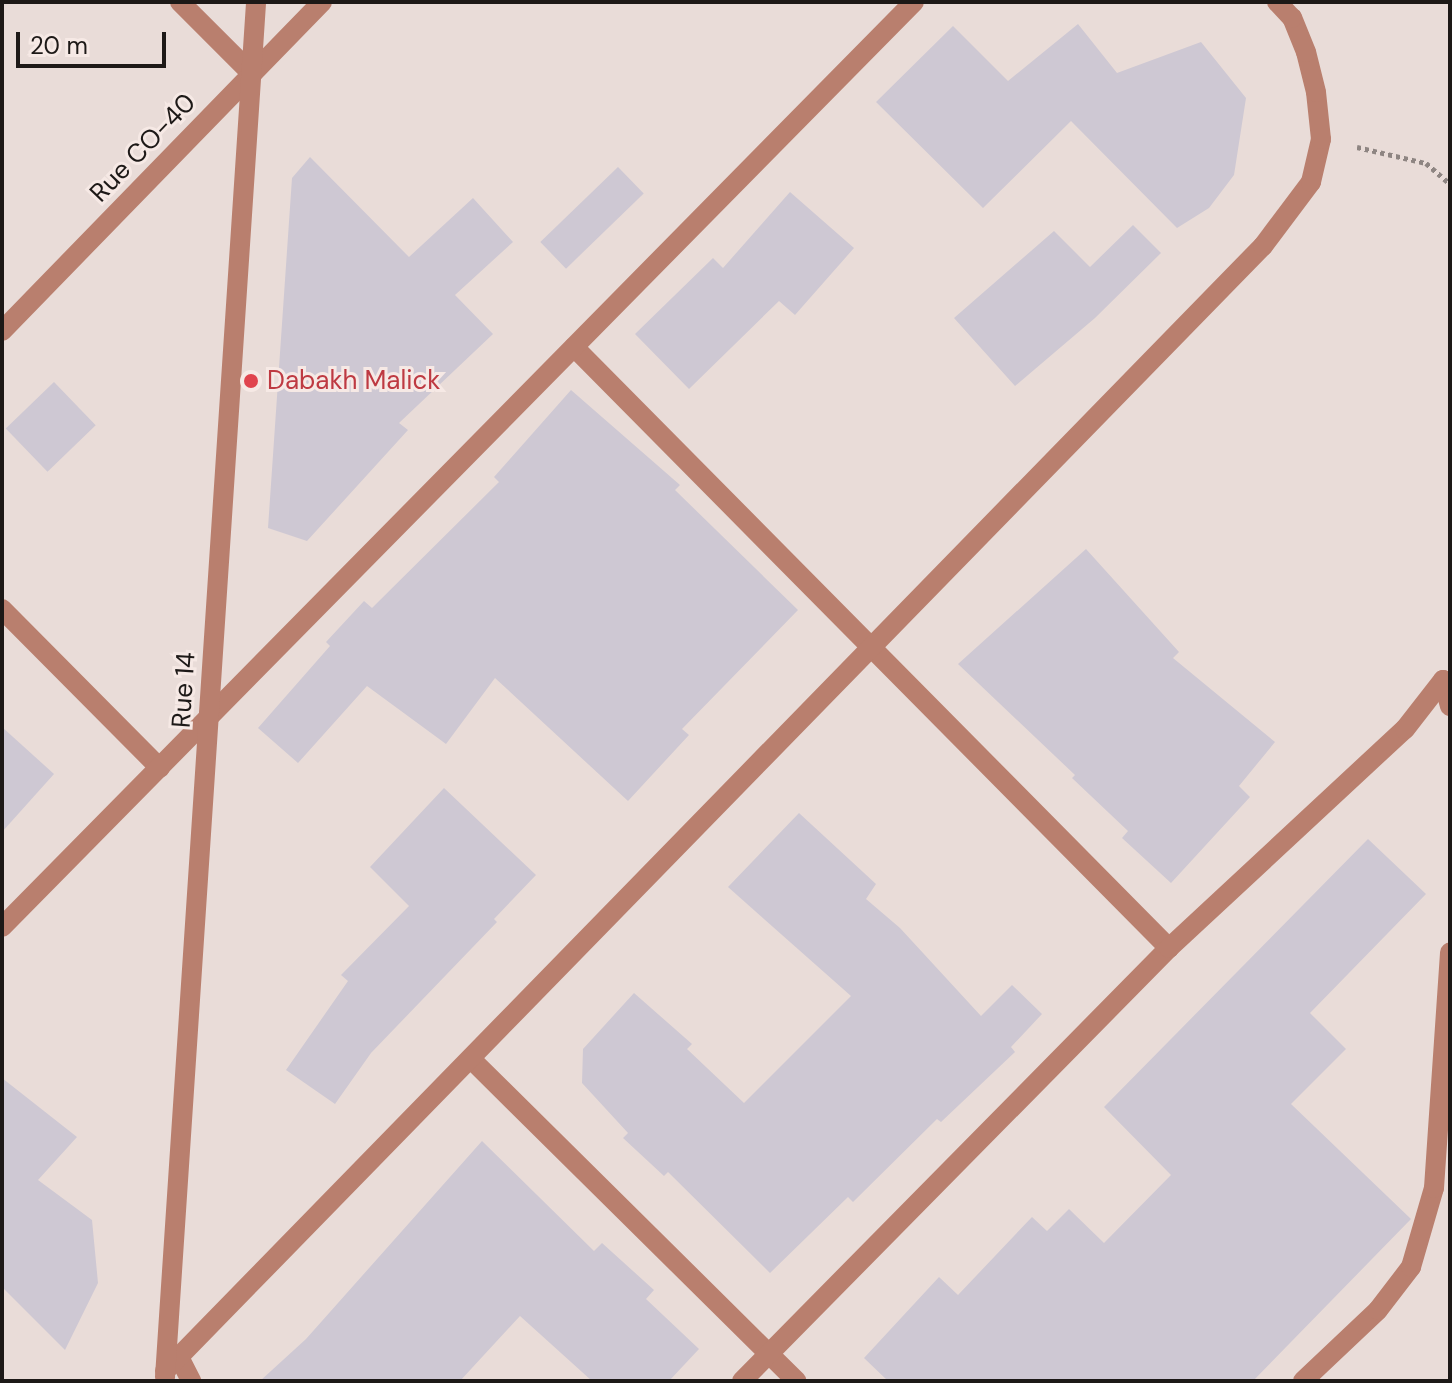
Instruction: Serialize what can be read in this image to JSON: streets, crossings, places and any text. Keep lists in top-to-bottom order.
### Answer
{
  "streets": {
    "street": ["Rue CO-40", "Rue 14"]
  },
  "crossings": [
    ["Rue CO-40", "Rue 14"]
  ],
  "places": ["Dabakh Malick"],
  "scale_bar": "20 m"
}
